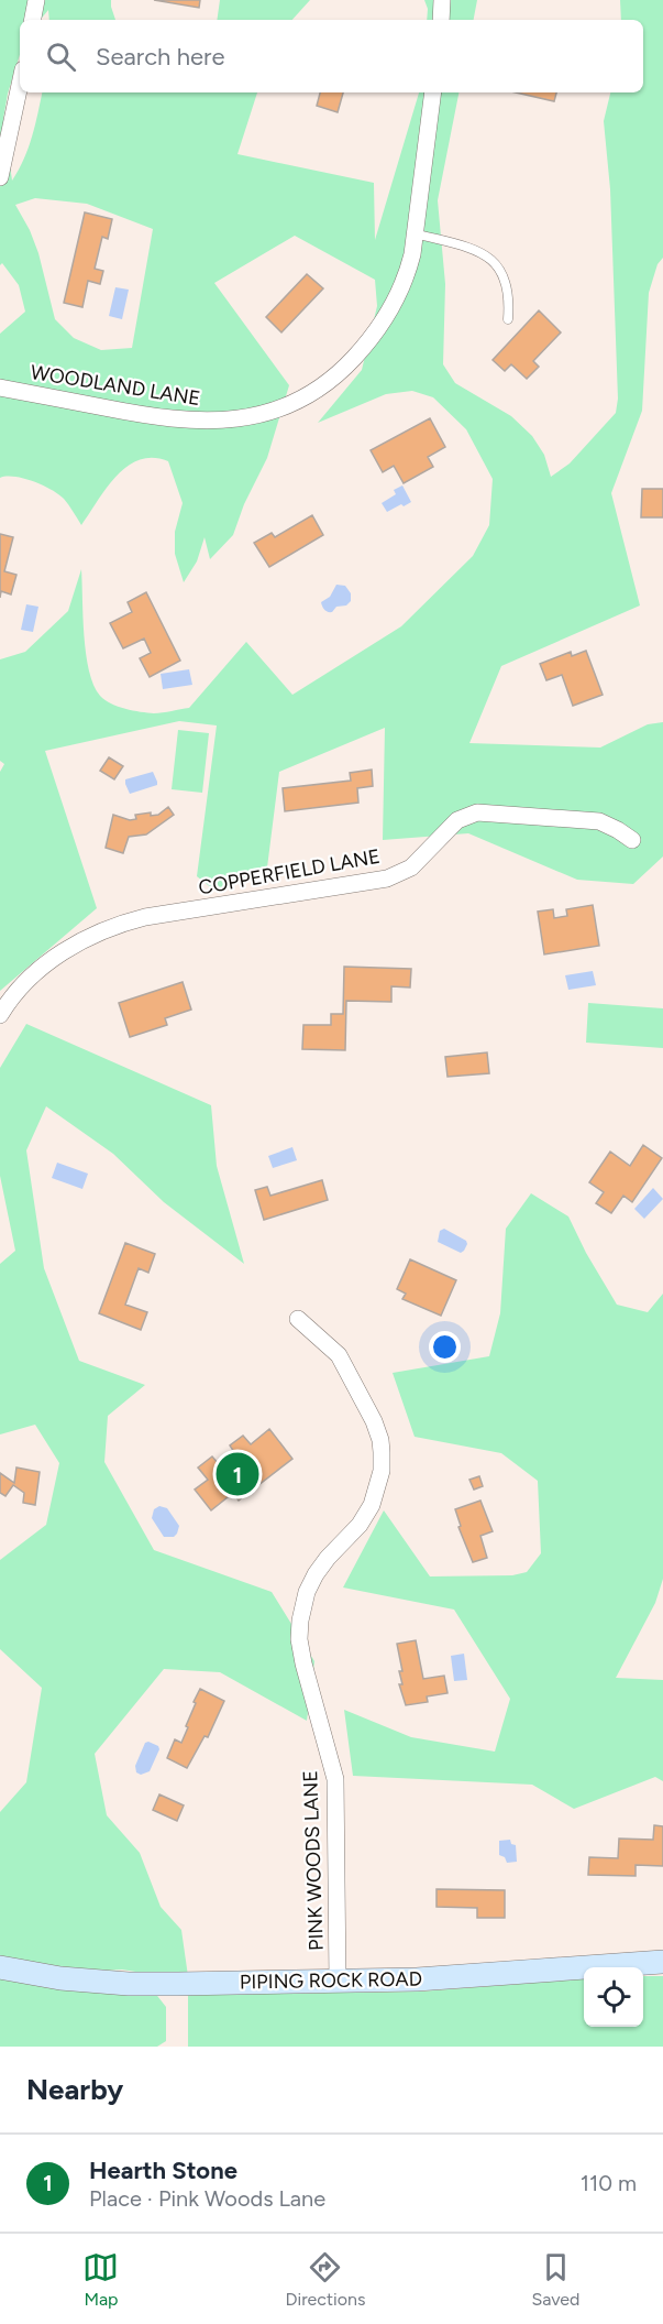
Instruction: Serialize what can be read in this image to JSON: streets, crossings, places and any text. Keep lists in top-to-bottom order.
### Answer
{
  "streets": {
    "street": [
      "WOODLAND LANE",
      "COPPERFIELD LANE",
      "PINK WOODS LANE",
      "PIPING ROCK ROAD"
    ]
  },
  "crossings": [
    ["PINK WOODS LANE", "PIPING ROCK ROAD"]
  ],
  "page": {
    "search": "Search here",
    "pins": "1",
    "heading": "Nearby",
    "list": [
      {
        "mark": "1",
        "name": "Hearth Stone",
        "note": "Place · Pink Woods Lane",
        "value": "110 m"
      }
    ],
    "nav": ["Map", "Directions", "Saved"]
  }
}
